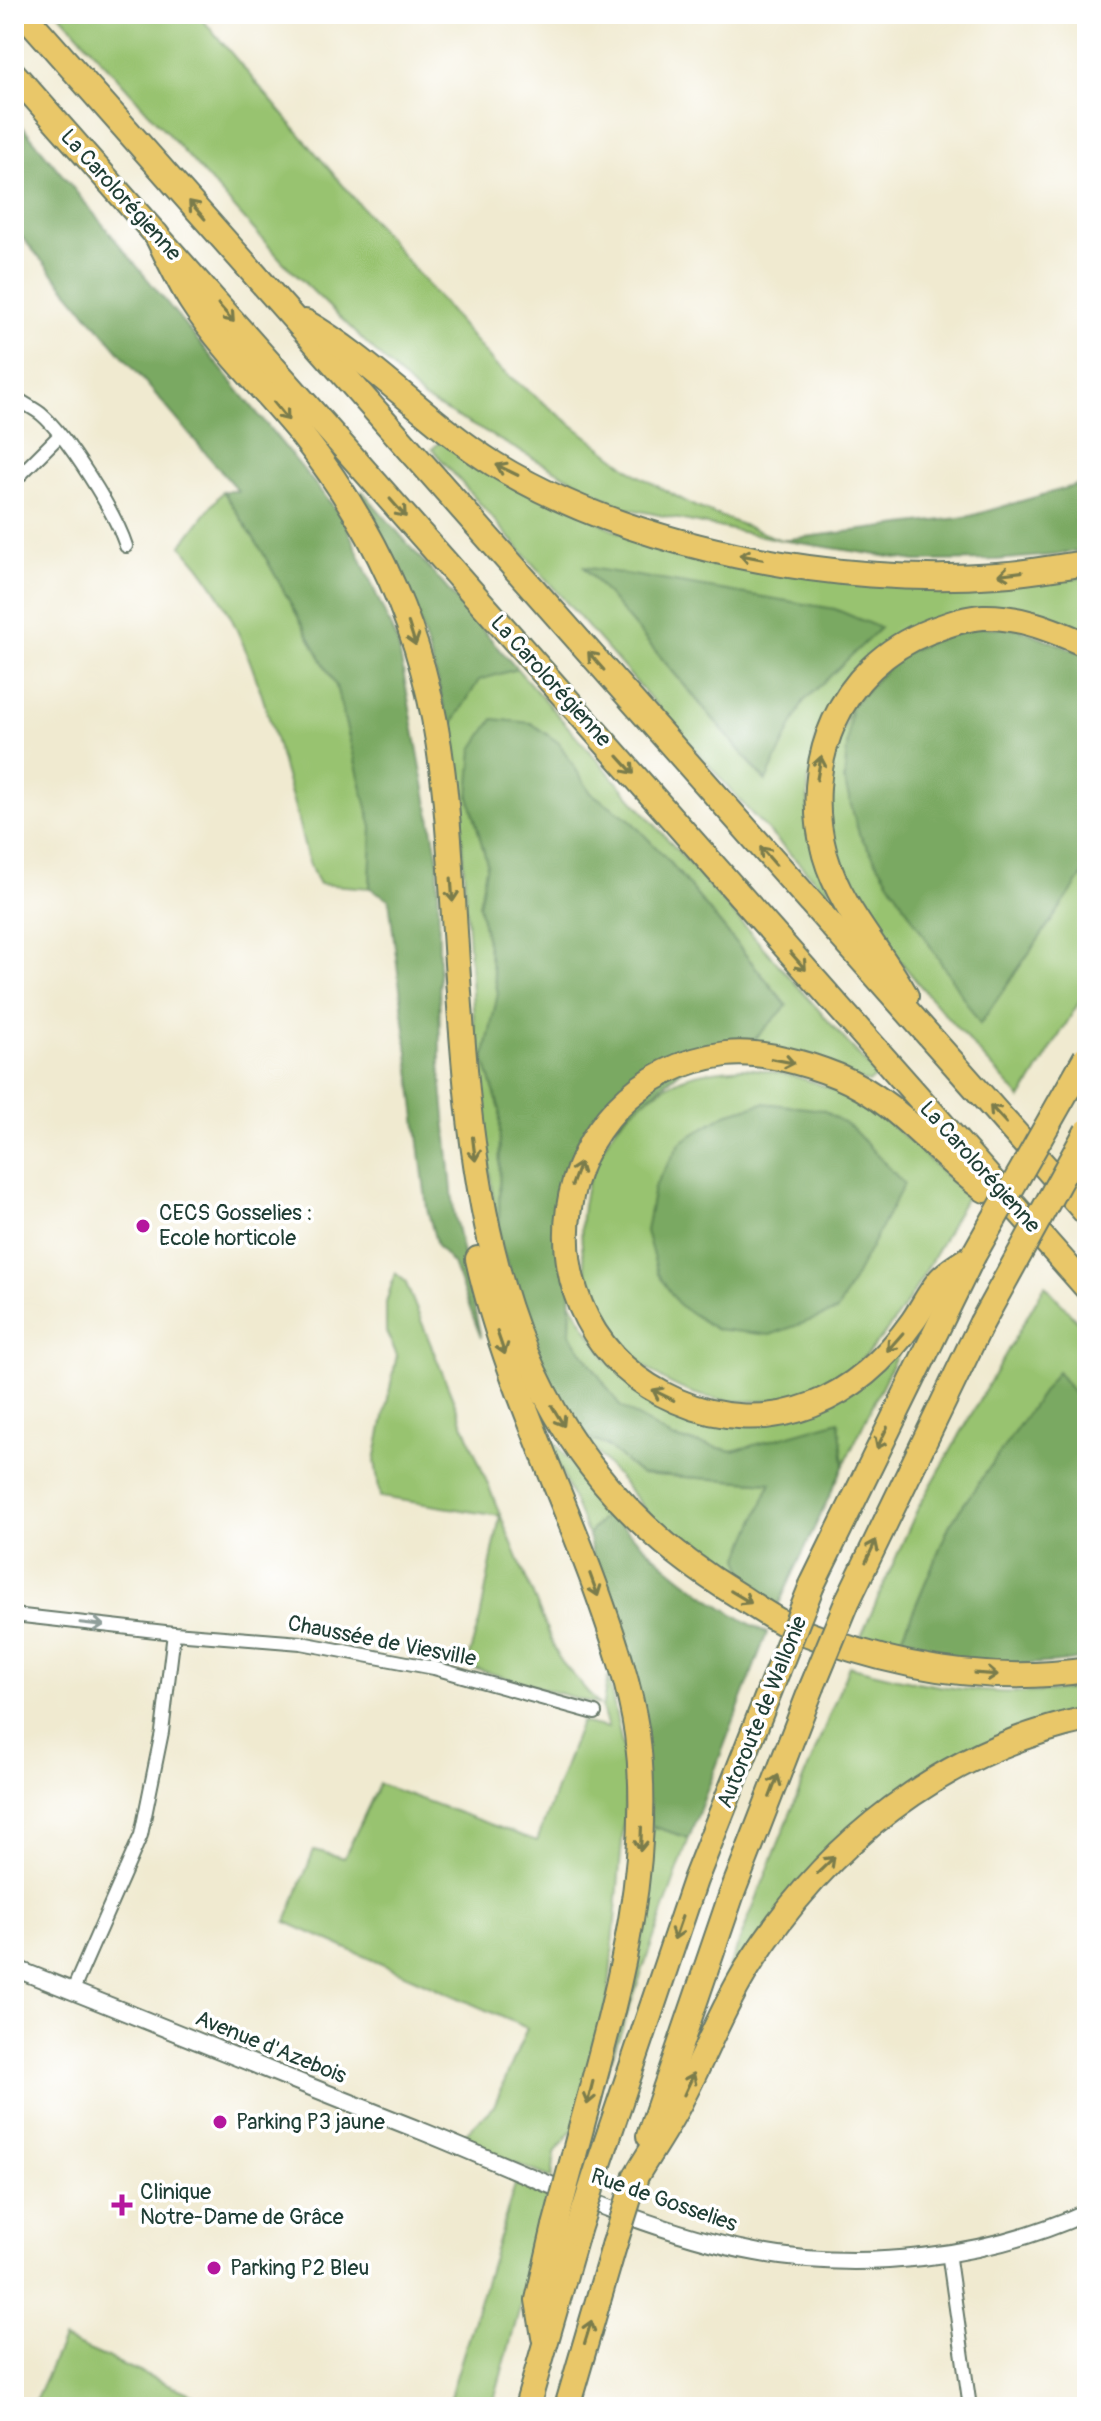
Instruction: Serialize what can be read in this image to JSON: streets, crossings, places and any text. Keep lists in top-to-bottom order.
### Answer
{
  "streets": {
    "highway": ["La Carolorégienne", "Autoroute de Wallonie"],
    "street": ["Chaussée de Viesville", "Avenue d'Azebois", "Rue de Gosselies"]
  },
  "crossings": [
    ["Avenue d'Azebois", "Rue de Gosselies"]
  ],
  "places": {
    "other": ["CECS Gosselies : Ecole horticole", "Parking P3 jaune", "Parking P2 Bleu"],
    "health": ["Clinique Notre-Dame de Grâce"]
  }
}
